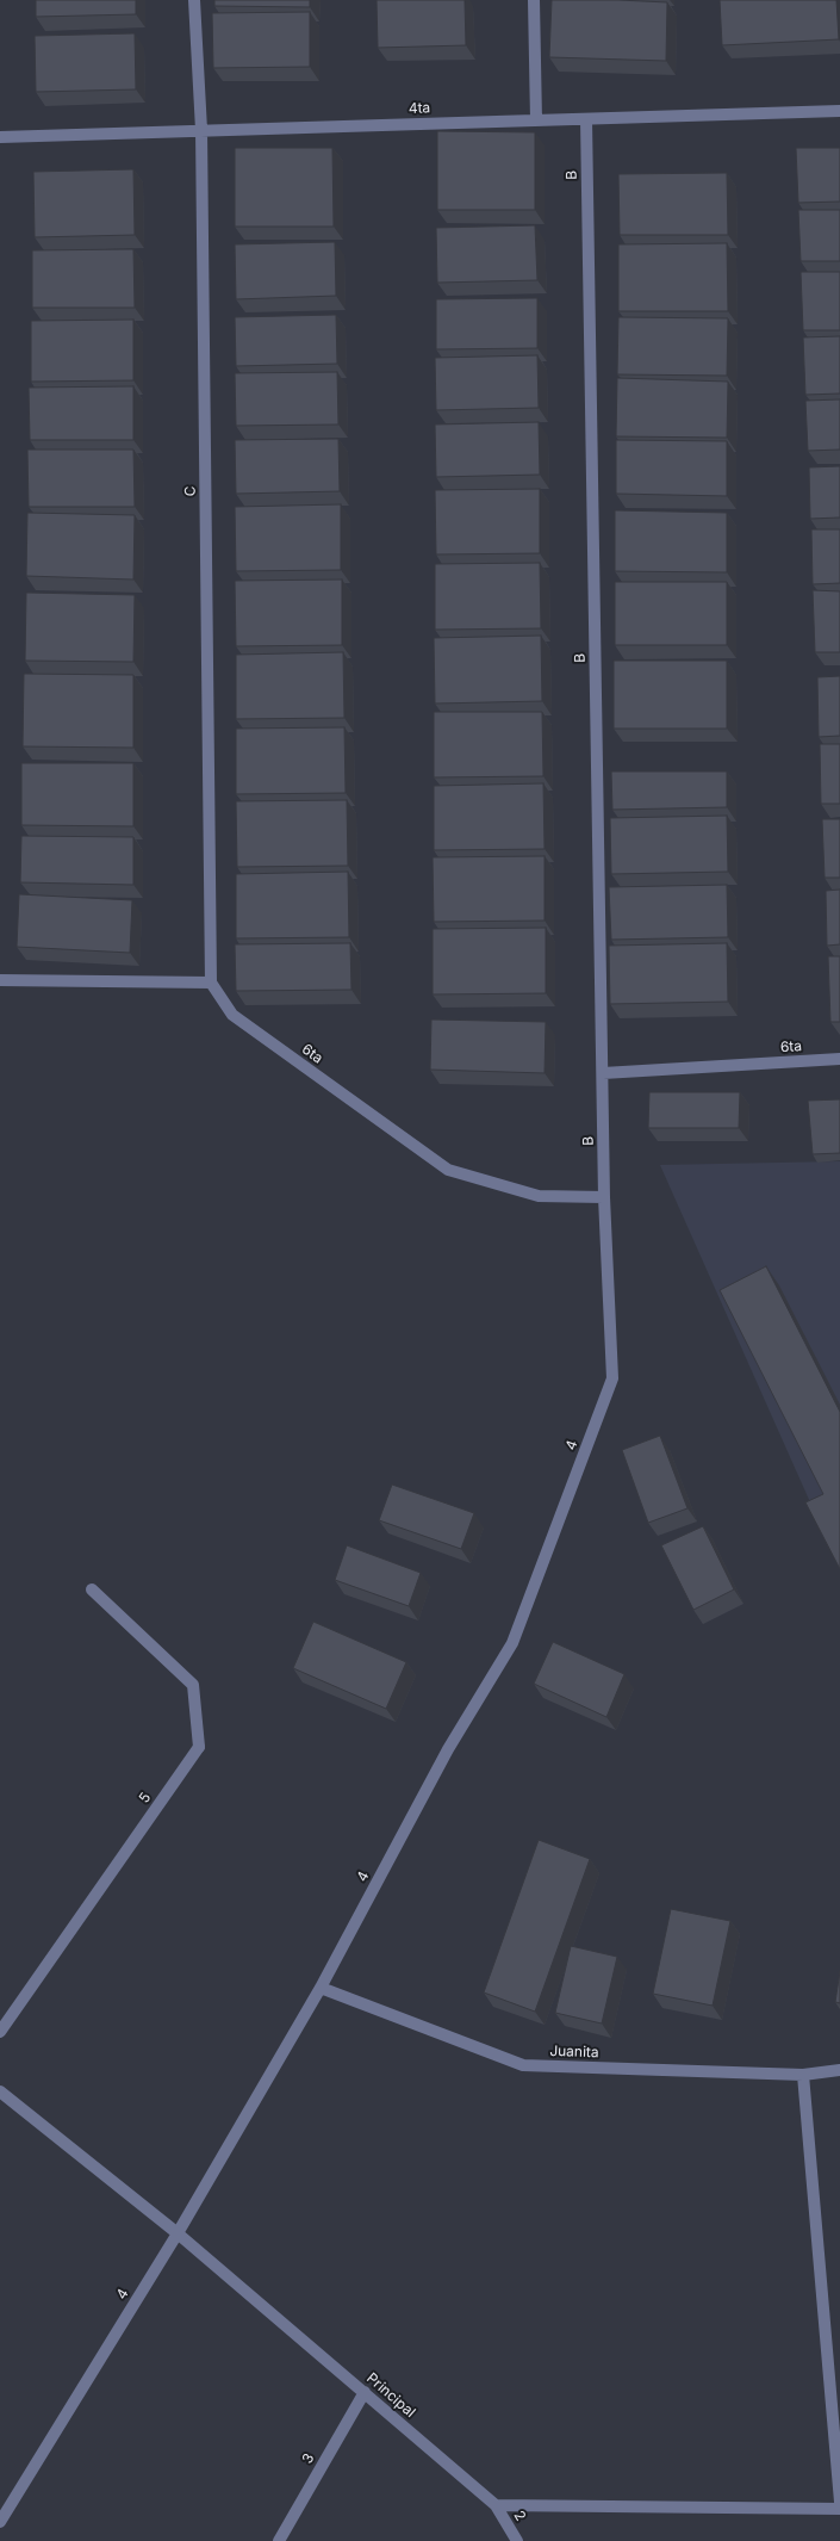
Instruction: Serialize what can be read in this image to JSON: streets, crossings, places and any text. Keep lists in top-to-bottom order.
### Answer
{
  "streets": {
    "street": [
      "4ta",
      "B",
      "C",
      "6ta",
      "4",
      "5",
      "Juanita",
      "Principal",
      "3",
      "2"
    ]
  },
  "crossings": [
    ["4ta", "B"],
    ["4ta", "C"],
    ["B", "6ta"],
    ["B", "4"],
    ["C", "6ta"],
    ["6ta", "4"],
    ["4", "Juanita"],
    ["4", "Principal"],
    ["Principal", "3"],
    ["Principal", "2"]
  ]
}
